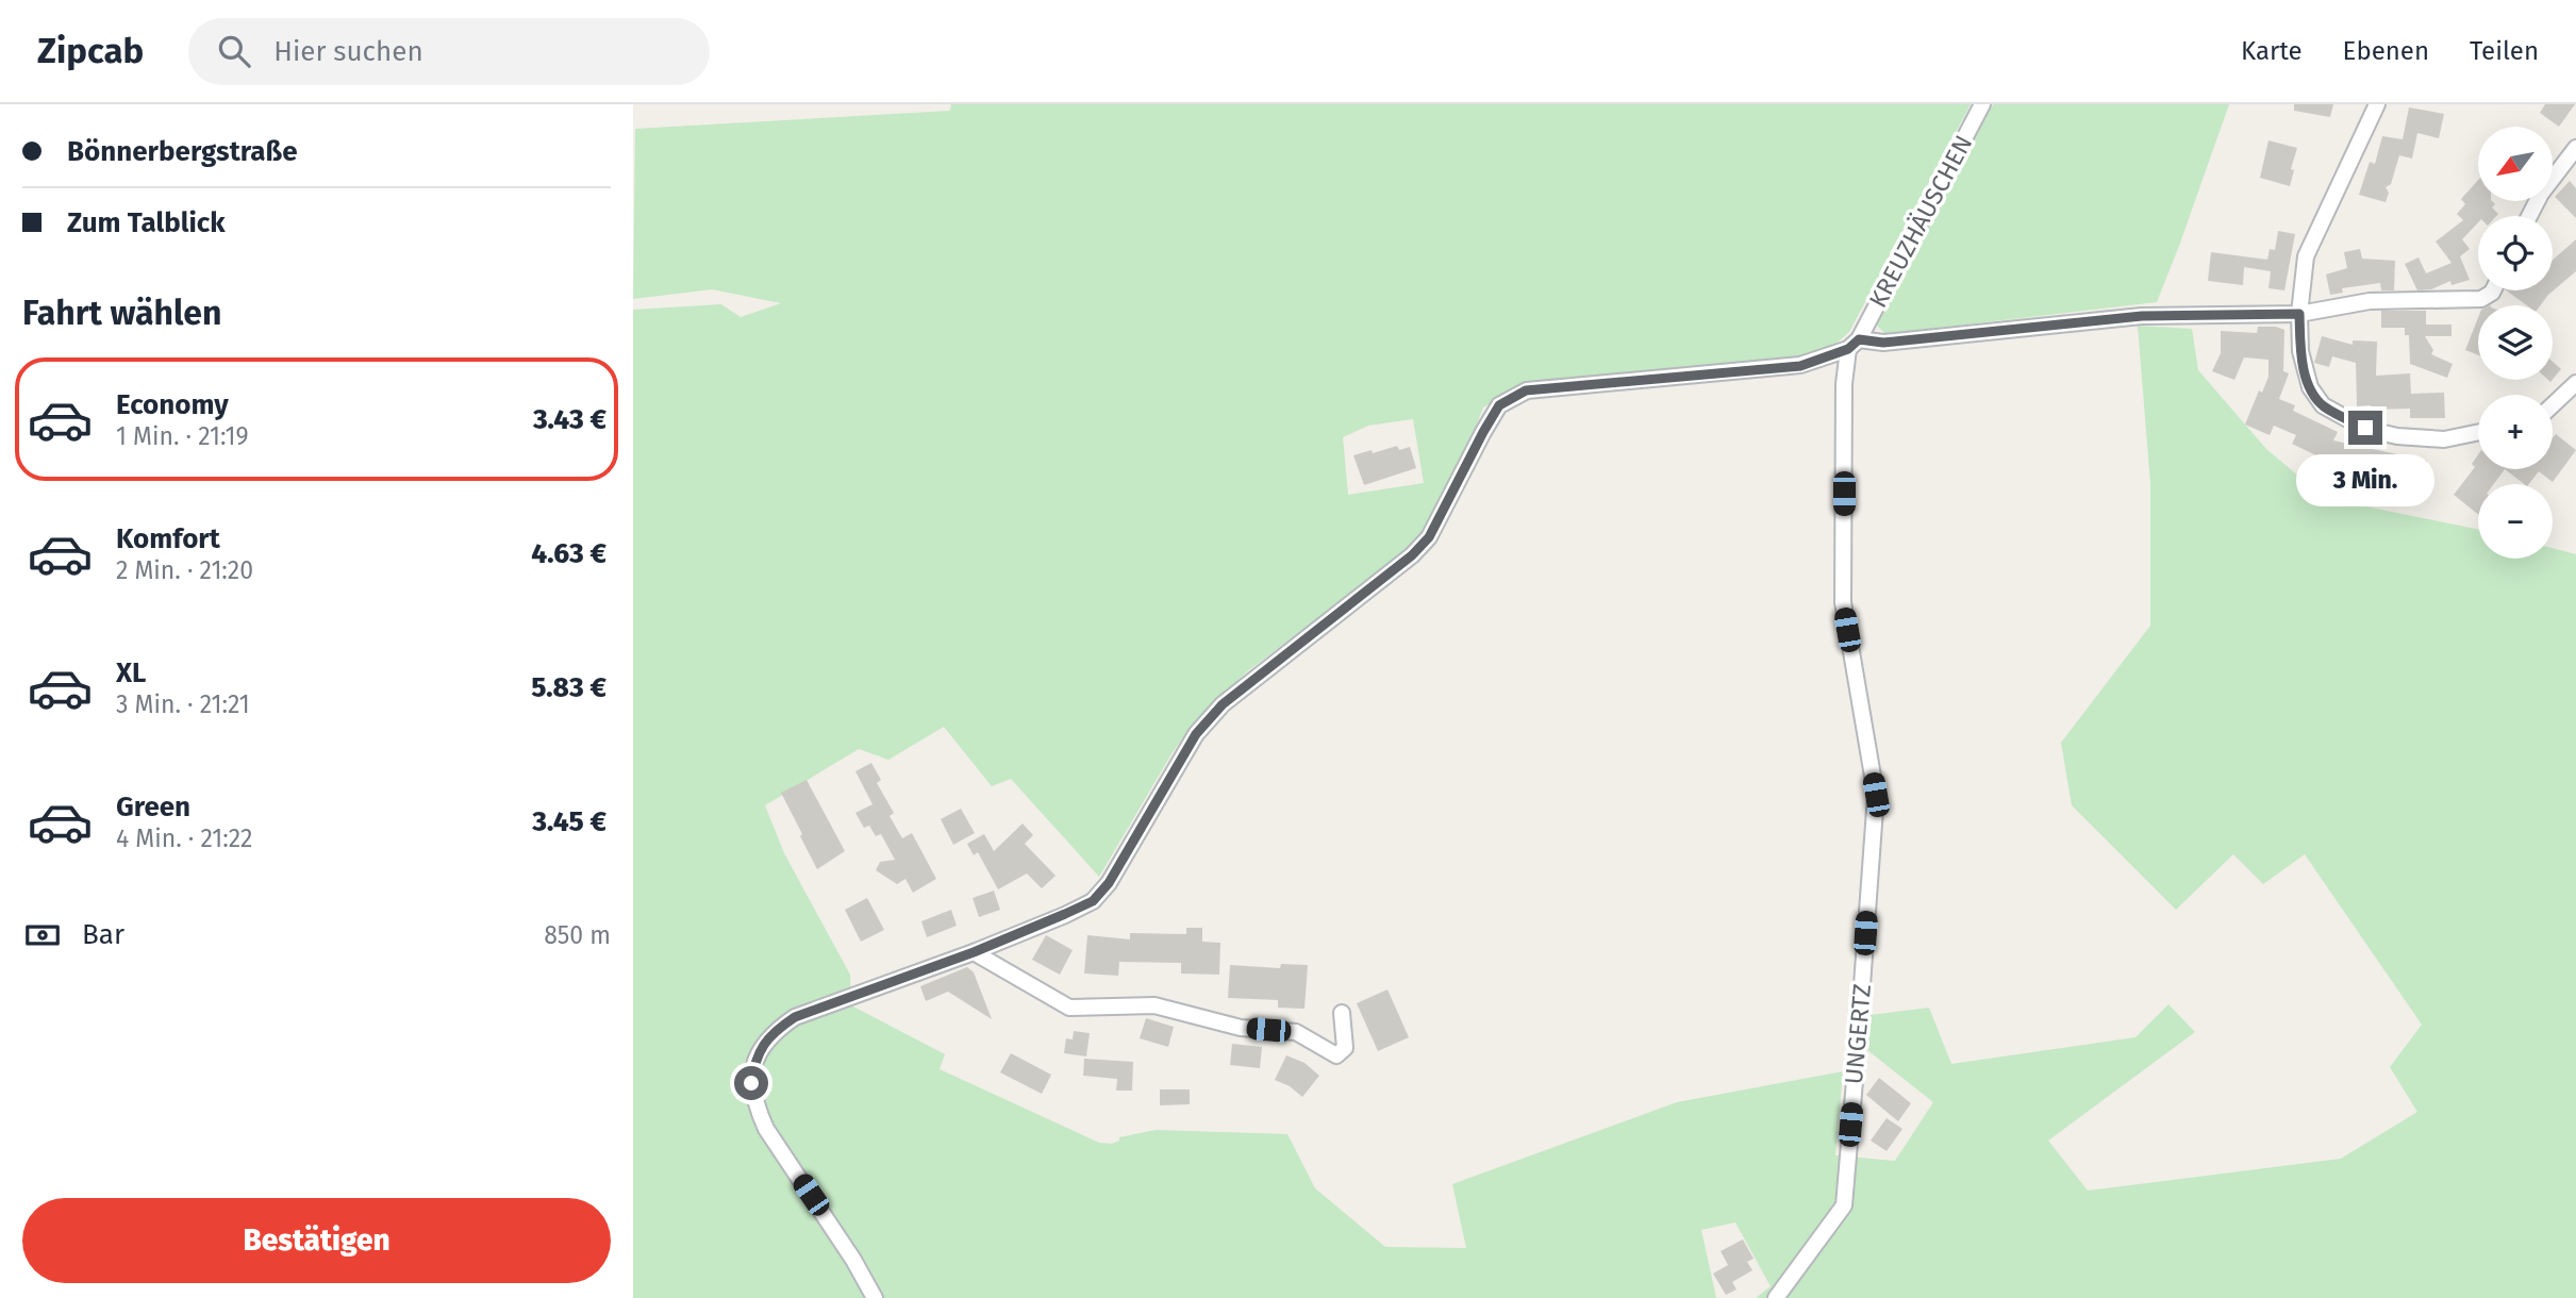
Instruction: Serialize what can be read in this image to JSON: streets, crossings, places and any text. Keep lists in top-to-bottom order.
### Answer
{
  "streets": {
    "street": ["KREUZHÄUSCHEN", "UNGERTZ"]
  },
  "crossings": [
    ["KREUZHÄUSCHEN", "UNGERTZ"]
  ],
  "north": "bottom left",
  "page": {
    "header": "Zipcab",
    "search": "Hier suchen",
    "nav": ["Karte", "Ebenen", "Teilen"],
    "banner": ["Bönnerbergstraße", "Zum Talblick"],
    "map_buttons": ["+", "−"],
    "heading": "Fahrt wählen",
    "list": [
      {
        "name": "Economy",
        "note": "1 Min. · 21:19",
        "value": "3.43 €"
      },
      {
        "name": "Komfort",
        "note": "2 Min. · 21:20",
        "value": "4.63 €"
      },
      {
        "name": "XL",
        "note": "3 Min. · 21:21",
        "value": "5.83 €"
      },
      {
        "name": "Green",
        "note": "4 Min. · 21:22",
        "value": "3.45 €"
      }
    ],
    "bubble": "3 Min.",
    "pay": ["Bar", "850 m"],
    "buttons": "Bestätigen"
  }
}
